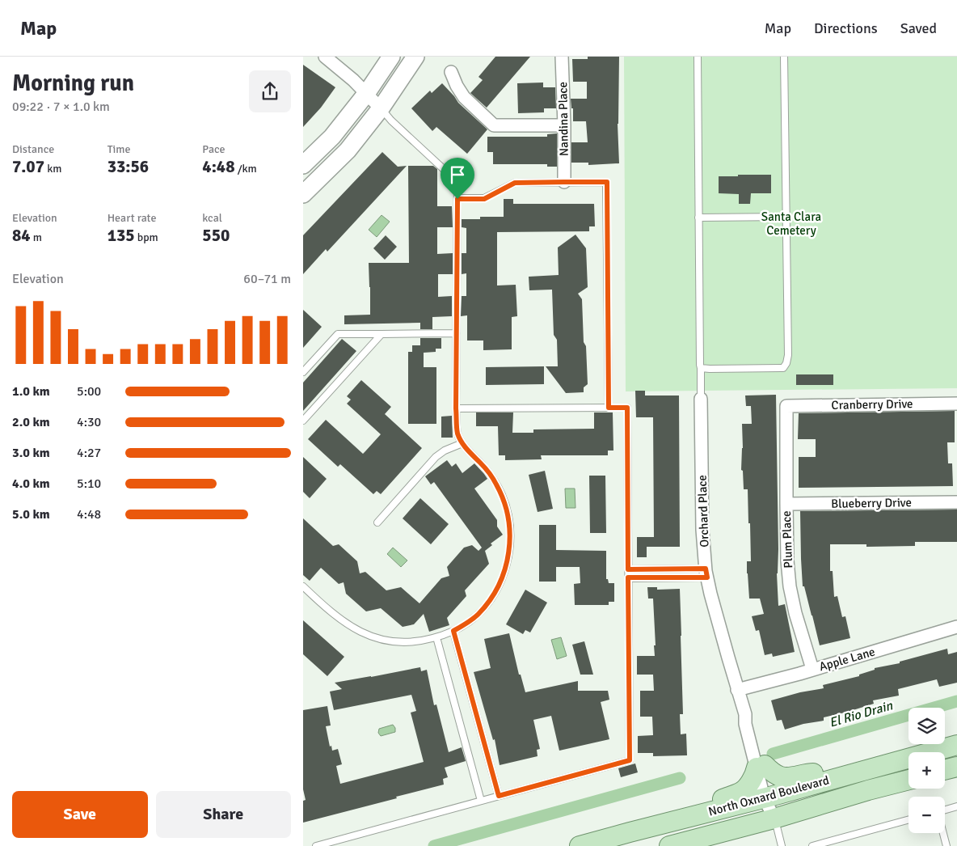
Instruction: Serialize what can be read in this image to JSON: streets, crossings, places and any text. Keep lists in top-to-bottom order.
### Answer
{
  "streets": {
    "main road": ["North Oxnard Boulevard"],
    "street": [
      "Nandina Place",
      "Cranberry Drive",
      "Blueberry Drive",
      "Orchard Place",
      "Plum Place",
      "Apple Lane"
    ]
  },
  "crossings": [
    ["Cranberry Drive", "Plum Place"],
    ["Blueberry Drive", "Plum Place"],
    ["Orchard Place", "Apple Lane"],
    ["Orchard Place", "North Oxnard Boulevard"],
    ["Plum Place", "Apple Lane"]
  ],
  "water": ["El Rio Drain"],
  "parks": ["Santa Clara Cemetery"],
  "page": {
    "header": "Map",
    "nav": ["Map", "Directions", "Saved"],
    "heading": ["Morning run", "09:22 · 7 × 1.0 km"],
    "stats": [
      ["Distance", "7.07 km"],
      ["Time", "33:56"],
      ["Pace", "4:48 /km"],
      ["Elevation", "84 m"],
      ["Heart rate", "135 bpm"],
      ["kcal", "550"]
    ],
    "chart": ["Elevation", "60–71 m"],
    "list": [
      {
        "name": "1.0 km",
        "note": "5:00"
      },
      {
        "name": "2.0 km",
        "note": "4:30"
      },
      {
        "name": "3.0 km",
        "note": "4:27"
      },
      {
        "name": "4.0 km",
        "note": "5:10"
      },
      {
        "name": "5.0 km",
        "note": "4:48"
      }
    ],
    "map_buttons": ["+", "−"],
    "buttons": ["Save", "Share"]
  }
}
